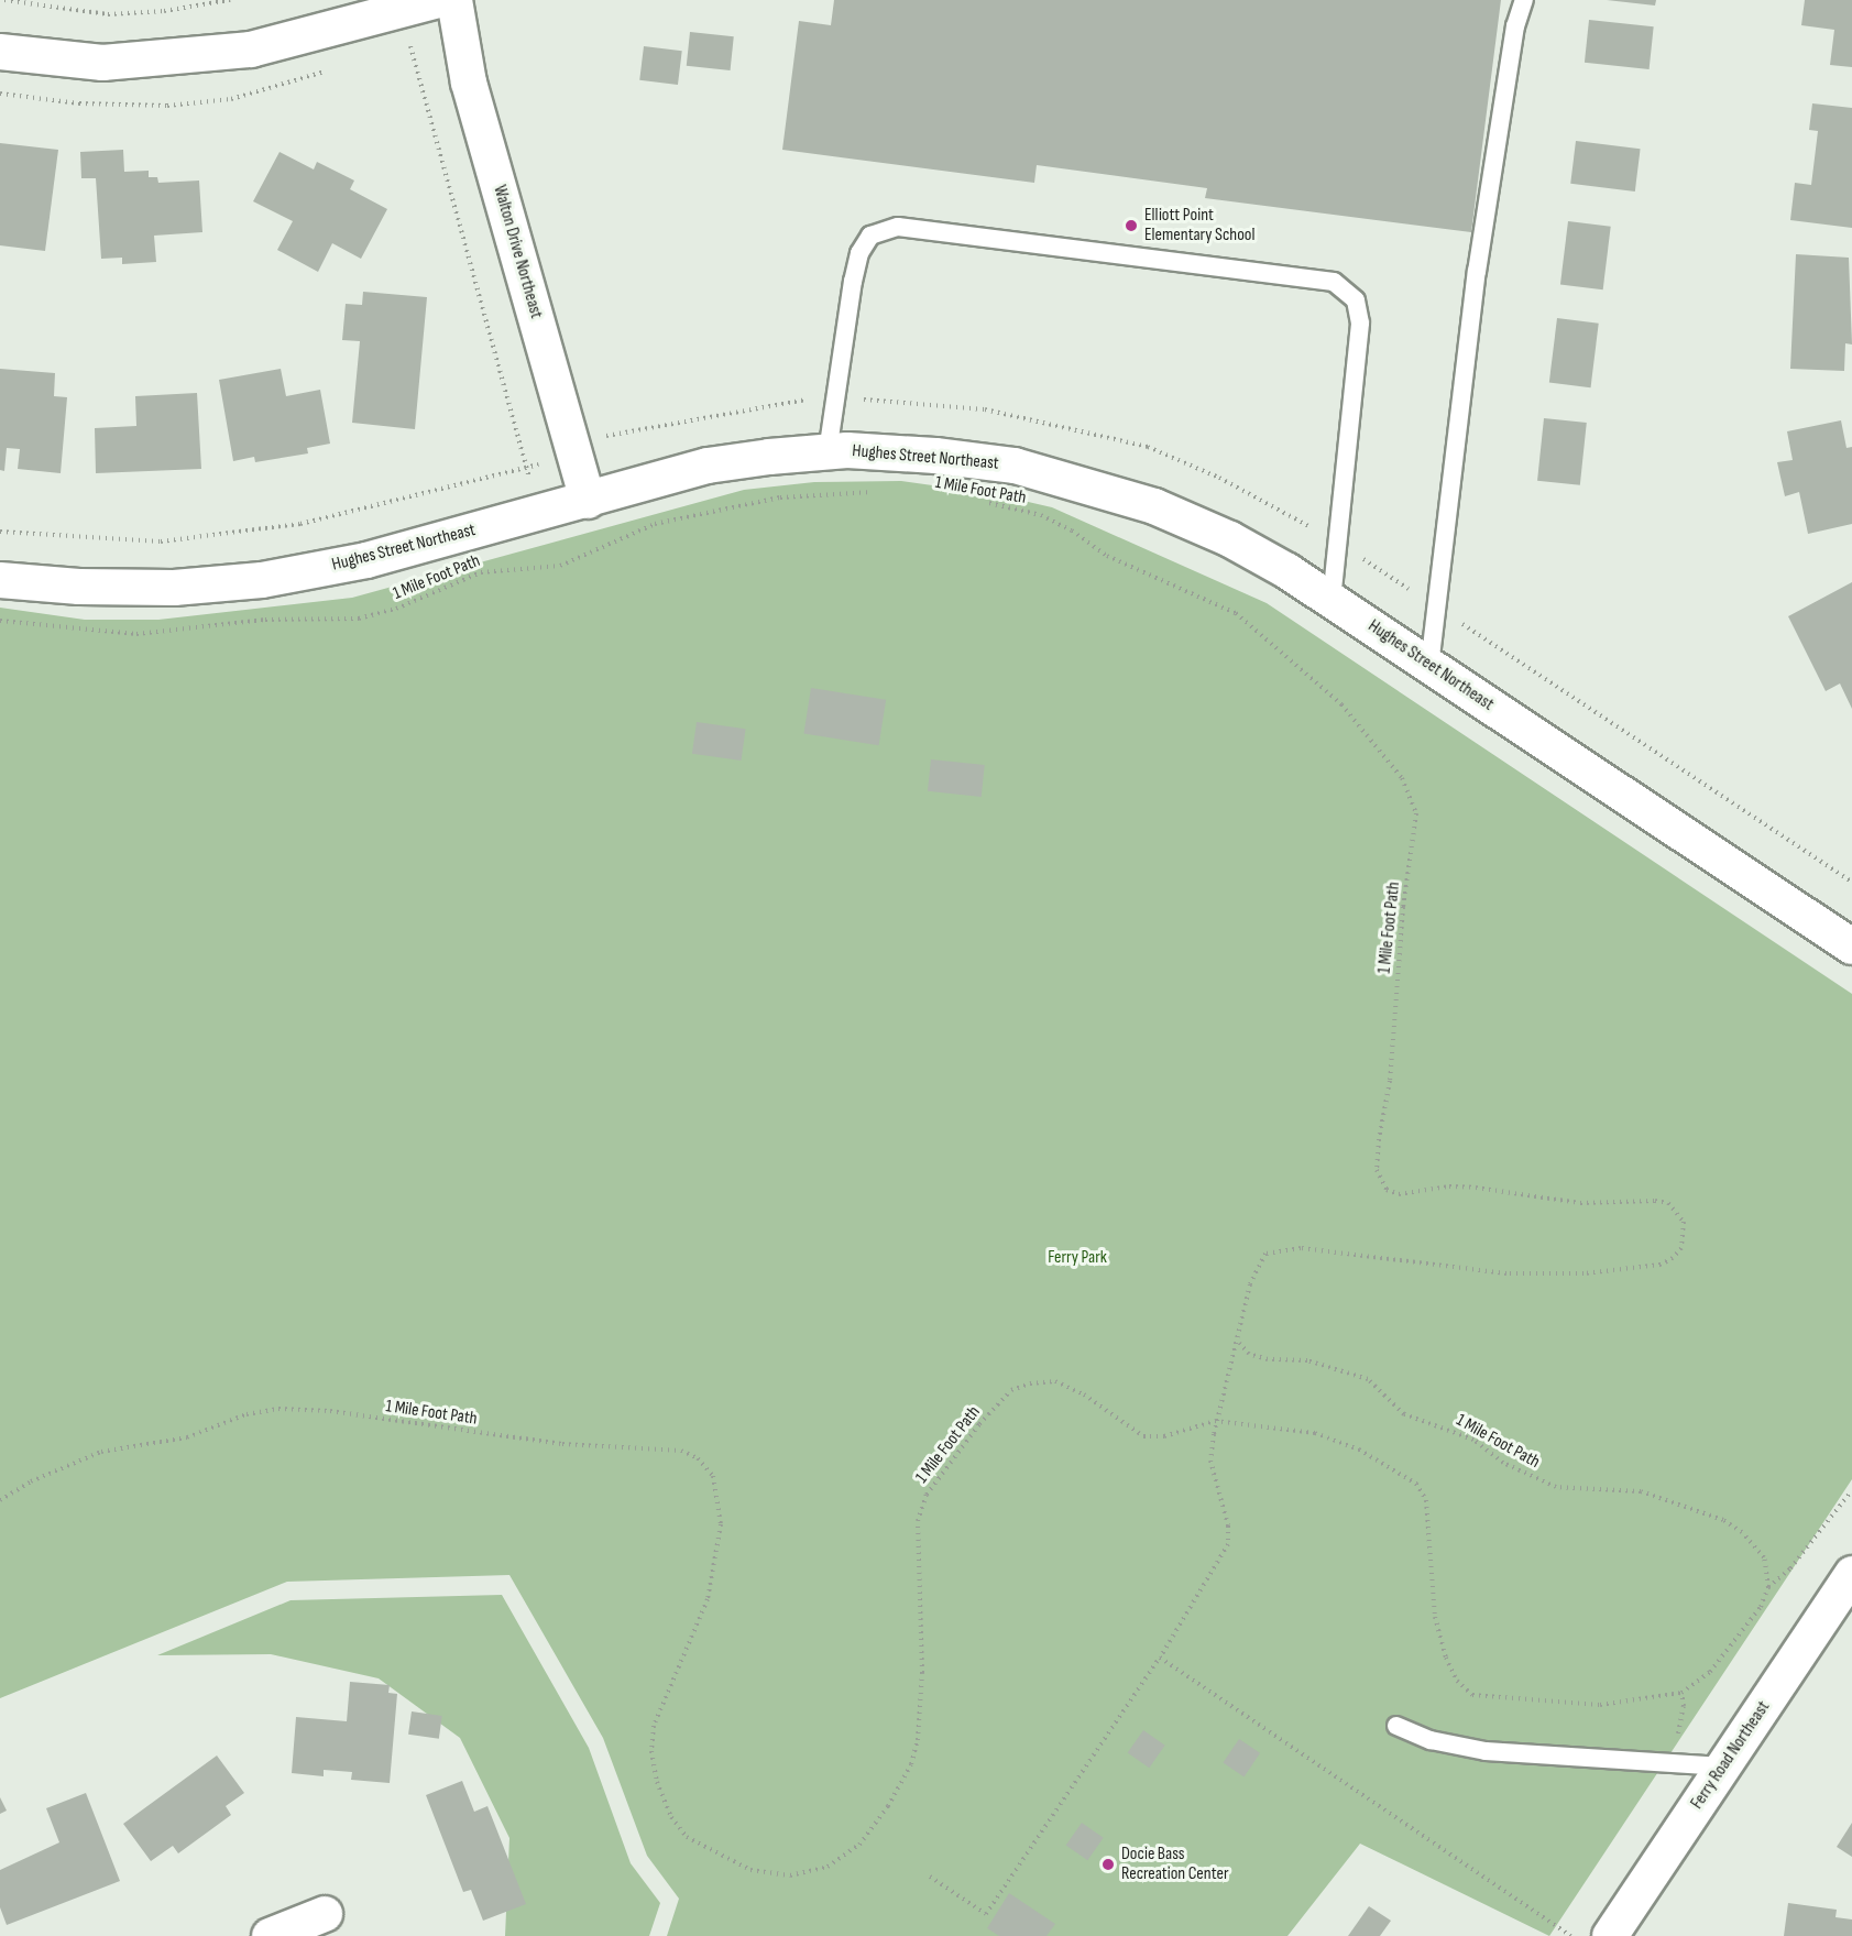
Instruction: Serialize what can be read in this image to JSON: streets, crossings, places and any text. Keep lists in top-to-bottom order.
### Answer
{
  "streets": {
    "street": ["Walton Drive Northeast", "Hughes Street Northeast", "Ferry Road Northeast"],
    "path": ["1 Mile Foot Path"]
  },
  "crossings": [
    ["Walton Drive Northeast", "Hughes Street Northeast"]
  ],
  "parks": ["Ferry Park"],
  "places": ["Elliott Point Elementary School", "Docie Bass Recreation Center"]
}
